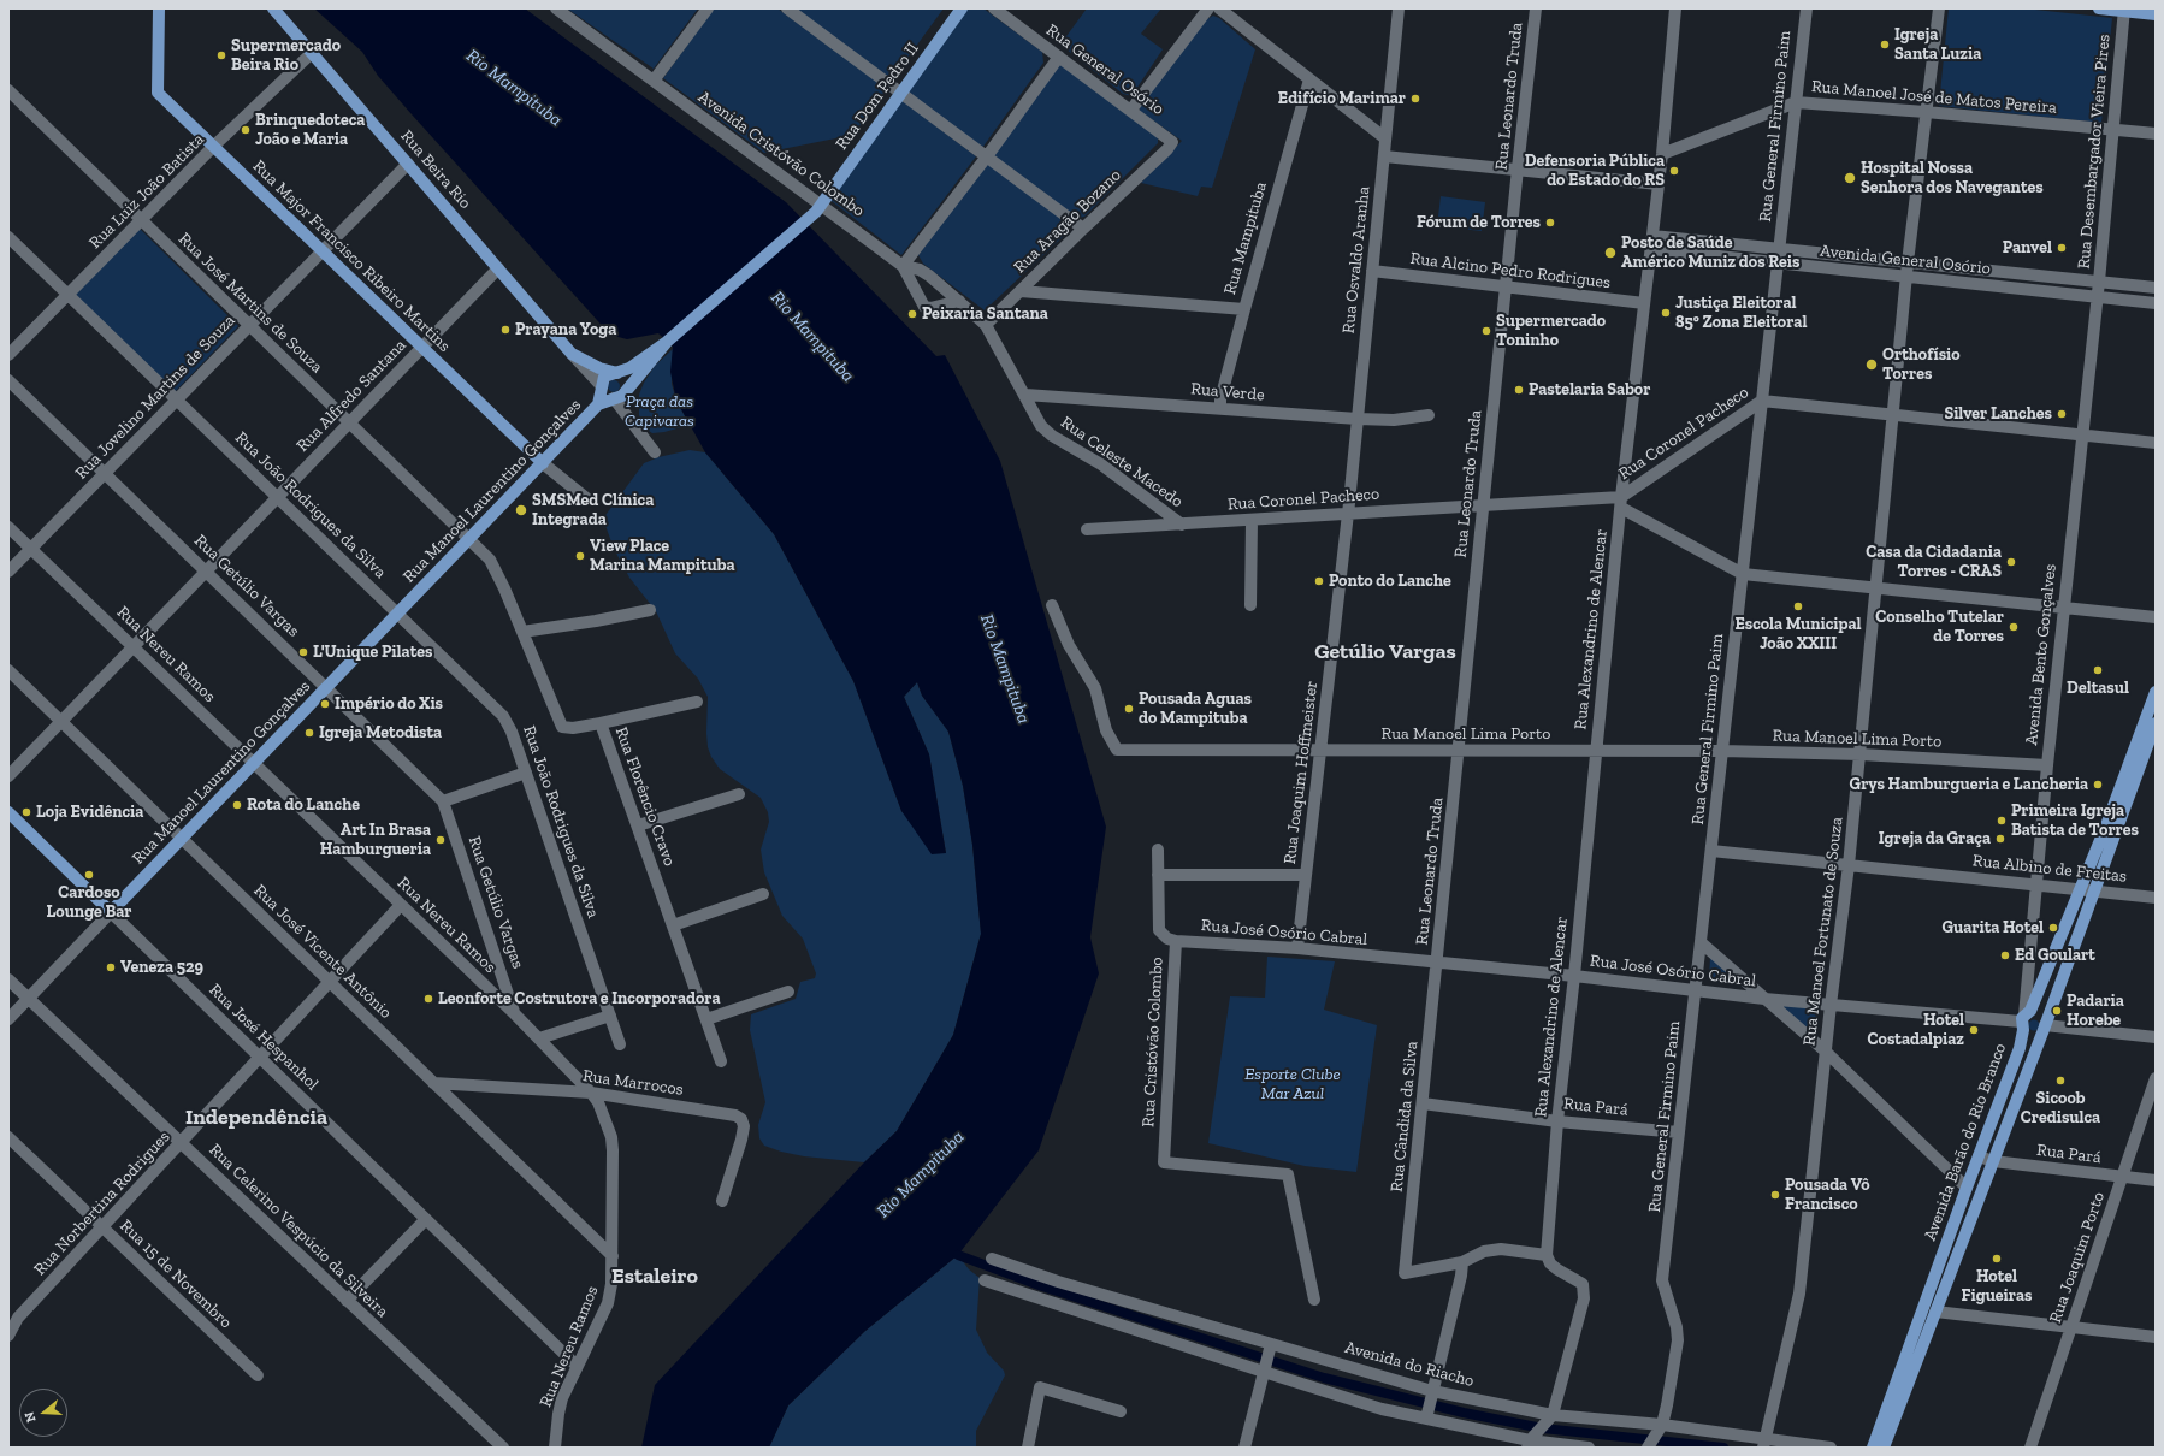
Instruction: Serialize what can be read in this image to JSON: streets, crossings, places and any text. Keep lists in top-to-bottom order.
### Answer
{
  "streets": {
    "main road": [
      "Rua Dom Pedro II",
      "Rua Beira Rio",
      "Rua Major Francisco Ribeiro Martins",
      "Rua Manoel Laurentino Gonçalves",
      "Rua José Hespanhol",
      "Avenida Barão do Rio Branco"
    ],
    "street": [
      "Rua General Osório",
      "Rua Leonardo Truda",
      "Rua Manoel José de Matos Pereira",
      "Rua General Firmino Paim",
      "Rua Desembargador Vieira Pires",
      "Avenida Cristóvão Colombo",
      "Rua Luiz João Batista",
      "Rua Aragão Bozano",
      "Rua Mampituba",
      "Rua Osvaldo Aranha",
      "Avenida General Osório",
      "Rua Alcino Pedro Rodrigues",
      "Rua José Martins de Souza",
      "Rua Verde",
      "Rua Alfredo Santana",
      "Rua Jovelino Martins de Souza",
      "Rua Coronel Pacheco",
      "Rua Celeste Macedo",
      "Rua João Rodrigues da Silva",
      "Rua Getúlio Vargas",
      "Rua Alexandrino de Alencar",
      "Rua Nereu Ramos",
      "Avenida Bento Gonçalves",
      "Rua Manoel Lima Porto",
      "Rua Joaquim Hoffmeister",
      "Rua Florêncio Cravo",
      "Rua Albino de Freitas",
      "Rua Manoel Fortunato de Souza",
      "Rua José Osório Cabral",
      "Rua José Vicente Antônio",
      "Rua Cristóvão Colombo",
      "Rua Marrocos",
      "Rua Pará",
      "Rua Cândida da Silva",
      "Rua Norbertina Rodrigues",
      "Rua Celerino Vespúcio da Silveira",
      "Rua Joaquim Porto",
      "Rua 15 de Novembro",
      "Avenida do Riacho"
    ]
  },
  "crossings": [
    ["Rua General Osório", "Rua Aragão Bozano"],
    ["Rua Dom Pedro II", "Avenida Cristóvão Colombo"],
    ["Rua Dom Pedro II", "Rua Manoel Laurentino Gonçalves"],
    ["Rua Leonardo Truda", "Rua Alcino Pedro Rodrigues"],
    ["Rua Leonardo Truda", "Rua Coronel Pacheco"],
    ["Rua Leonardo Truda", "Rua Manoel Lima Porto"],
    ["Rua Leonardo Truda", "Rua José Osório Cabral"],
    ["Rua Leonardo Truda", "Rua Cândida da Silva"],
    ["Rua Manoel José de Matos Pereira", "Rua General Firmino Paim"],
    ["Rua Manoel José de Matos Pereira", "Rua Desembargador Vieira Pires"],
    ["Rua Manoel José de Matos Pereira", "Rua Alexandrino de Alencar"],
    ["Rua Manoel José de Matos Pereira", "Rua Manoel Fortunato de Souza"],
    ["Rua General Firmino Paim", "Avenida General Osório"],
    ["Rua General Firmino Paim", "Rua Coronel Pacheco"],
    ["Rua General Firmino Paim", "Rua Manoel Lima Porto"],
    ["Rua General Firmino Paim", "Rua Albino de Freitas"],
    ["Rua General Firmino Paim", "Rua José Osório Cabral"],
    ["Rua General Firmino Paim", "Rua Pará"],
    ["Rua General Firmino Paim", "Avenida do Riacho"],
    ["Rua Desembargador Vieira Pires", "Avenida General Osório"],
    ["Rua Desembargador Vieira Pires", "Avenida Bento Gonçalves"],
    ["Avenida Cristóvão Colombo", "Rua Aragão Bozano"],
    ["Avenida Cristóvão Colombo", "Rua Celeste Macedo"],
    ["Rua Beira Rio", "Rua Luiz João Batista"],
    ["Rua Beira Rio", "Rua Alfredo Santana"],
    ["Rua Beira Rio", "Rua Jovelino Martins de Souza"],
    ["Rua Beira Rio", "Rua Manoel Laurentino Gonçalves"],
    ["Rua Luiz João Batista", "Rua Major Francisco Ribeiro Martins"],
    ["Rua Luiz João Batista", "Rua José Martins de Souza"],
    ["Rua Luiz João Batista", "Rua João Rodrigues da Silva"],
    ["Rua Aragão Bozano", "Rua Celeste Macedo"],
    ["Rua Mampituba", "Rua Verde"],
    ["Rua Major Francisco Ribeiro Martins", "Rua Alfredo Santana"],
    ["Rua Major Francisco Ribeiro Martins", "Rua Jovelino Martins de Souza"],
    ["Rua Major Francisco Ribeiro Martins", "Rua Manoel Laurentino Gonçalves"],
    ["Rua Osvaldo Aranha", "Rua Alcino Pedro Rodrigues"],
    ["Rua Osvaldo Aranha", "Rua Verde"],
    ["Rua Osvaldo Aranha", "Rua Coronel Pacheco"],
    ["Rua Osvaldo Aranha", "Rua Joaquim Hoffmeister"],
    ["Avenida General Osório", "Rua Alexandrino de Alencar"],
    ["Avenida General Osório", "Avenida Bento Gonçalves"],
    ["Avenida General Osório", "Rua Manoel Fortunato de Souza"],
    ["Rua Alcino Pedro Rodrigues", "Rua Alexandrino de Alencar"],
    ["Rua José Martins de Souza", "Rua Alfredo Santana"],
    ["Rua José Martins de Souza", "Rua Jovelino Martins de Souza"],
    ["Rua José Martins de Souza", "Rua Manoel Laurentino Gonçalves"],
    ["Rua José Martins de Souza", "Rua Florêncio Cravo"],
    ["Rua Verde", "Rua Celeste Macedo"],
    ["Rua Alfredo Santana", "Rua João Rodrigues da Silva"],
    ["Rua Alfredo Santana", "Rua Getúlio Vargas"],
    ["Rua Alfredo Santana", "Rua Nereu Ramos"],
    ["Rua Alfredo Santana", "Rua José Vicente Antônio"],
    ["Rua Jovelino Martins de Souza", "Rua João Rodrigues da Silva"],
    ["Rua Jovelino Martins de Souza", "Rua Getúlio Vargas"],
    ["Rua Jovelino Martins de Souza", "Rua Nereu Ramos"],
    ["Rua Coronel Pacheco", "Rua Celeste Macedo"],
    ["Rua Coronel Pacheco", "Rua Alexandrino de Alencar"],
    ["Rua Coronel Pacheco", "Avenida Bento Gonçalves"],
    ["Rua Coronel Pacheco", "Rua Joaquim Hoffmeister"],
    ["Rua Coronel Pacheco", "Rua Manoel Fortunato de Souza"],
    ["Rua Manoel Laurentino Gonçalves", "Rua João Rodrigues da Silva"],
    ["Rua Manoel Laurentino Gonçalves", "Rua Getúlio Vargas"],
    ["Rua Manoel Laurentino Gonçalves", "Rua Nereu Ramos"],
    ["Rua Manoel Laurentino Gonçalves", "Rua Florêncio Cravo"],
    ["Rua Manoel Laurentino Gonçalves", "Rua José Vicente Antônio"],
    ["Rua Manoel Laurentino Gonçalves", "Rua José Hespanhol"],
    ["Rua Manoel Laurentino Gonçalves", "Rua Celerino Vespúcio da Silveira"],
    ["Rua Getúlio Vargas", "Rua Nereu Ramos"],
    ["Rua Alexandrino de Alencar", "Rua Manoel Lima Porto"],
    ["Rua Alexandrino de Alencar", "Rua José Osório Cabral"],
    ["Rua Alexandrino de Alencar", "Rua Pará"],
    ["Rua Nereu Ramos", "Rua José Vicente Antônio"],
    ["Rua Nereu Ramos", "Rua José Hespanhol"],
    ["Rua Nereu Ramos", "Rua Marrocos"],
    ["Rua Nereu Ramos", "Rua Norbertina Rodrigues"],
    ["Avenida Bento Gonçalves", "Rua Manoel Lima Porto"],
    ["Avenida Bento Gonçalves", "Rua Albino de Freitas"],
    ["Avenida Bento Gonçalves", "Rua José Osório Cabral"],
    ["Avenida Bento Gonçalves", "Avenida Barão do Rio Branco"],
    ["Rua Manoel Lima Porto", "Rua Joaquim Hoffmeister"],
    ["Rua Manoel Lima Porto", "Rua Manoel Fortunato de Souza"],
    ["Rua Joaquim Hoffmeister", "Rua José Osório Cabral"],
    ["Rua Albino de Freitas", "Rua Manoel Fortunato de Souza"],
    ["Rua Albino de Freitas", "Avenida Barão do Rio Branco"],
    ["Rua Manoel Fortunato de Souza", "Rua José Osório Cabral"],
    ["Rua Manoel Fortunato de Souza", "Avenida do Riacho"],
    ["Rua José Osório Cabral", "Rua Cristóvão Colombo"],
    ["Rua José Osório Cabral", "Rua Cândida da Silva"],
    ["Rua José Osório Cabral", "Avenida Barão do Rio Branco"],
    ["Rua José Vicente Antônio", "Rua Marrocos"],
    ["Rua José Vicente Antônio", "Rua Norbertina Rodrigues"],
    ["Rua José Hespanhol", "Rua Norbertina Rodrigues"],
    ["Rua Pará", "Rua Cândida da Silva"],
    ["Rua Pará", "Avenida Barão do Rio Branco"],
    ["Rua Pará", "Rua Joaquim Porto"],
    ["Rua Norbertina Rodrigues", "Rua Celerino Vespúcio da Silveira"],
    ["Rua Norbertina Rodrigues", "Rua 15 de Novembro"]
  ],
  "districts": ["Getúlio Vargas", "Independência", "Estaleiro"],
  "water": ["Rio Mampituba"],
  "parks": ["Praça das Capivaras", "Esporte Clube Mar Azul"],
  "places": [
    "Igreja Santa Luzia",
    "Supermercado Beira Rio",
    "Edifício Marimar",
    "Brinquedoteca João e Maria",
    "Defensoria Pública do Estado do RS",
    "Hospital Nossa Senhora dos Navegantes",
    "Fórum de Torres",
    "Panvel",
    "Posto de Saúde Américo Muniz dos Reis",
    "Justiça Eleitoral 85° Zona Eleitoral",
    "Peixaria Santana",
    "Prayana Yoga",
    "Supermercado Toninho",
    "Orthofísio Torres",
    "Pastelaria Sabor",
    "Silver Lanches",
    "SMSMed Clínica Integrada",
    "View Place Marina Mampituba",
    "Casa da Cidadania Torres - CRAS",
    "Ponto do Lanche",
    "Escola Municipal João XXIII",
    "Conselho Tutelar de Torres",
    "L'Unique Pilates",
    "Deltasul",
    "Império do Xis",
    "Pousada Aguas do Mampituba",
    "Igreja Metodista",
    "Grys Hamburgueria e Lancheria",
    "Rota do Lanche",
    "Loja Evidência",
    "Primeira Igreja Batista de Torres",
    "Igreja da Graça",
    "Art In Brasa Hamburgueria",
    "Cardoso Lounge Bar",
    "Guarita Hotel",
    "Ed Goulart",
    "Veneza 529",
    "Leonforte Costrutora e Incorporadora",
    "Padaria Horebe",
    "Hotel Costadalpiaz",
    "Sicoob Credisulca",
    "Pousada Vô Francisco",
    "Hotel Figueiras"
  ],
  "north": "left"
}
